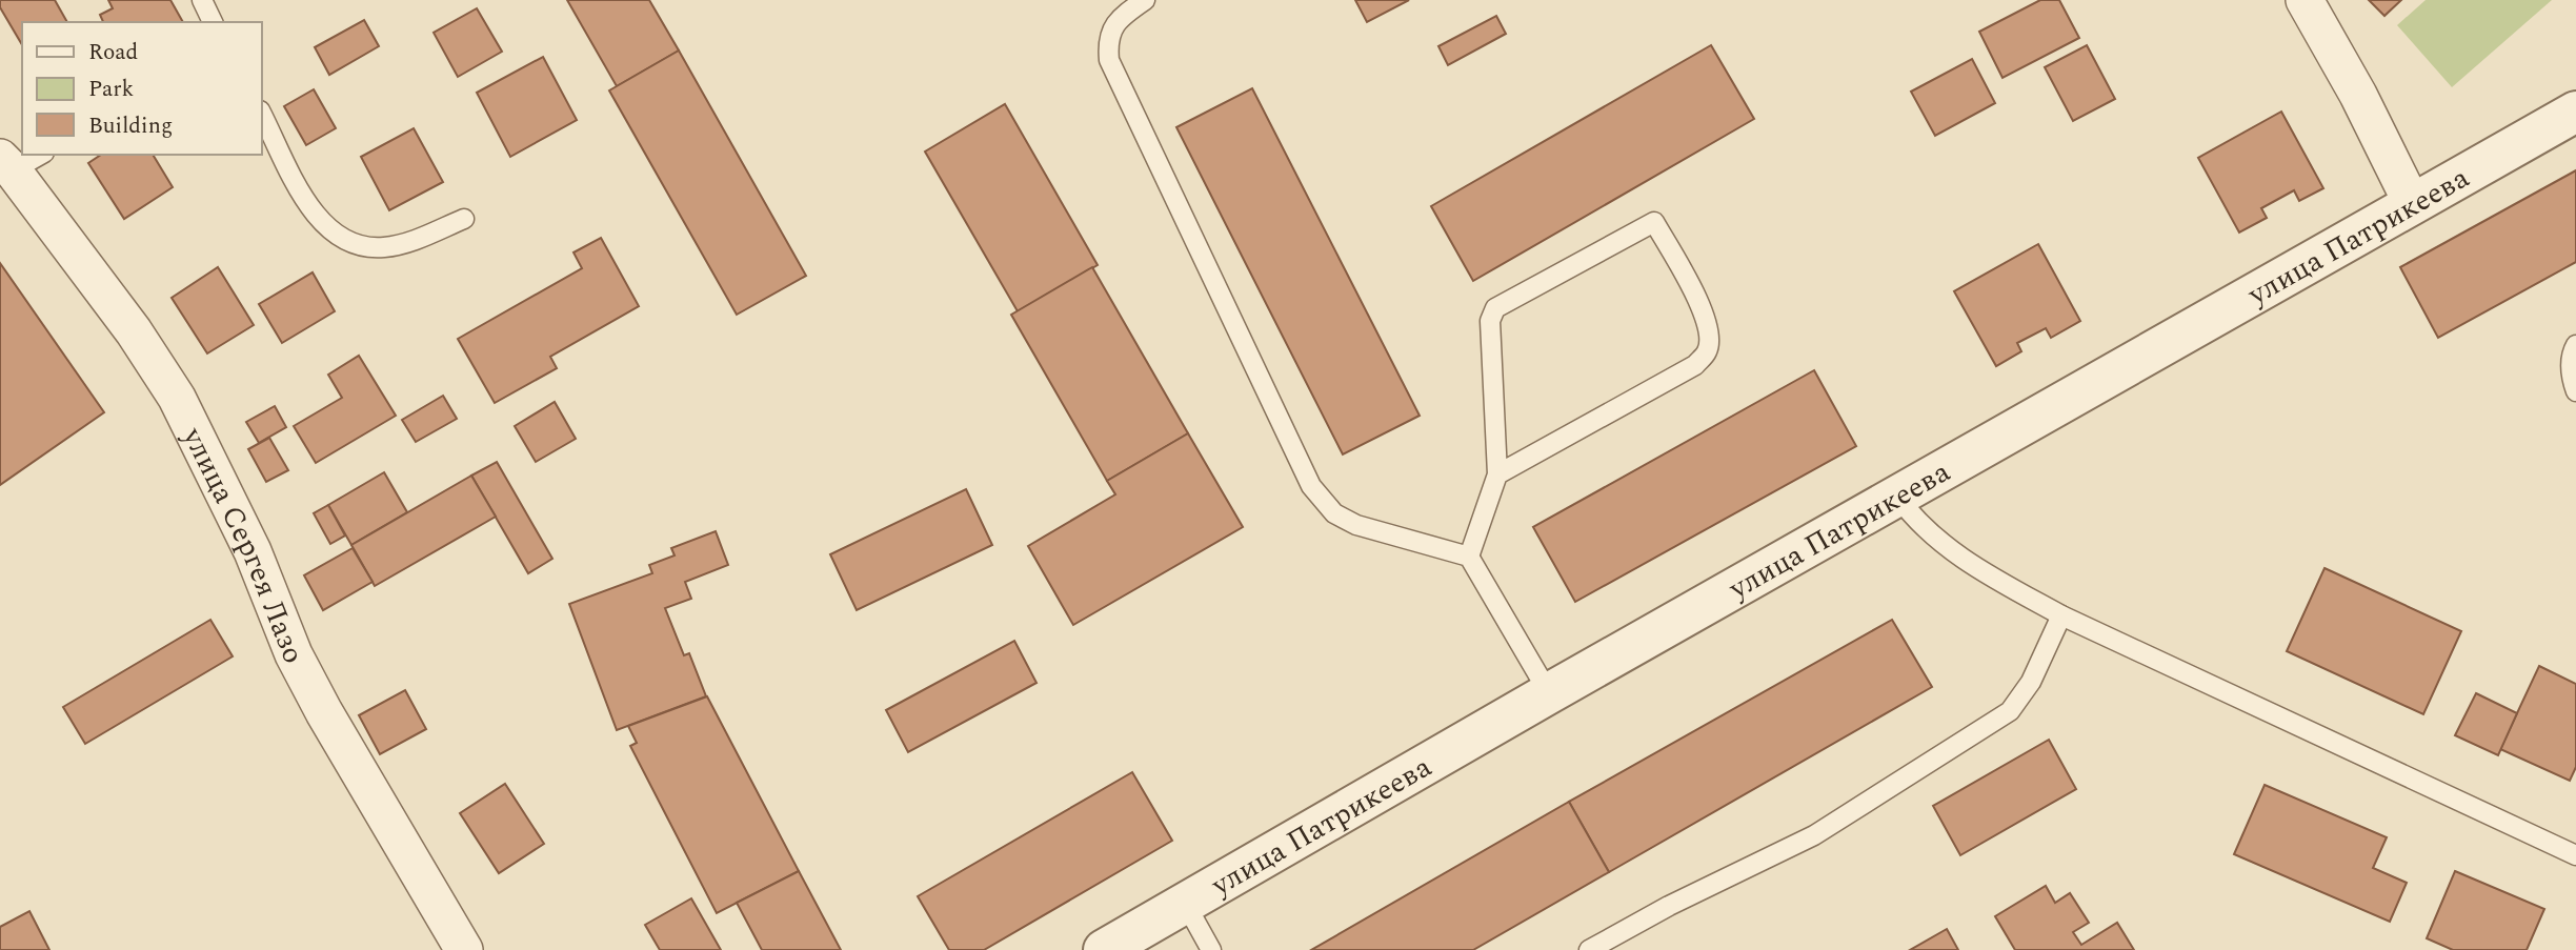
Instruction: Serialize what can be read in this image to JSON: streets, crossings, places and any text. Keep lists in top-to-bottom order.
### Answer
{
  "streets": {
    "street": ["улица Патрикеева", "улица Сергея Лазо"]
  },
  "legend": ["Road", "Park", "Building"]
}
